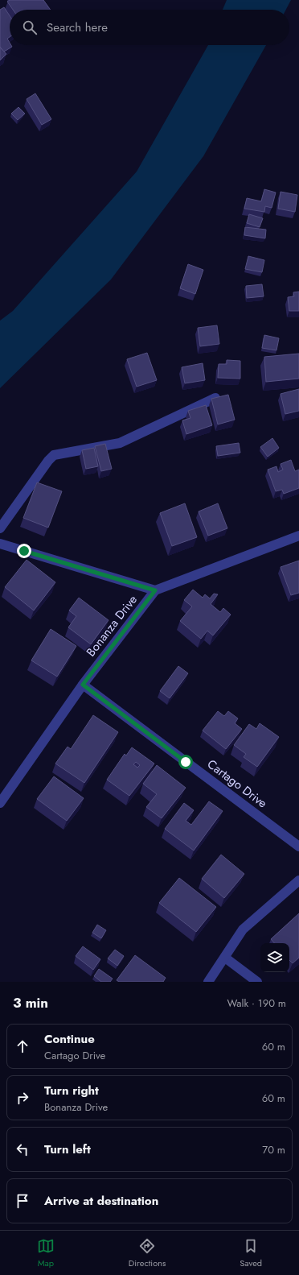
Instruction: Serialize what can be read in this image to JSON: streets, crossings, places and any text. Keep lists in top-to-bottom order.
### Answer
{
  "streets": {
    "street": ["Bonanza Drive", "Cartago Drive"]
  },
  "crossings": [
    ["Bonanza Drive", "Cartago Drive"]
  ],
  "page": {
    "search": "Search here",
    "heading": ["3 min", "Walk · 190 m"],
    "list": [
      ["Continue", "Cartago Drive", "60 m"],
      ["Turn right", "Bonanza Drive", "60 m"],
      ["Turn left", "70 m"],
      "Arrive at destination"
    ],
    "nav": ["Map", "Directions", "Saved"]
  }
}
